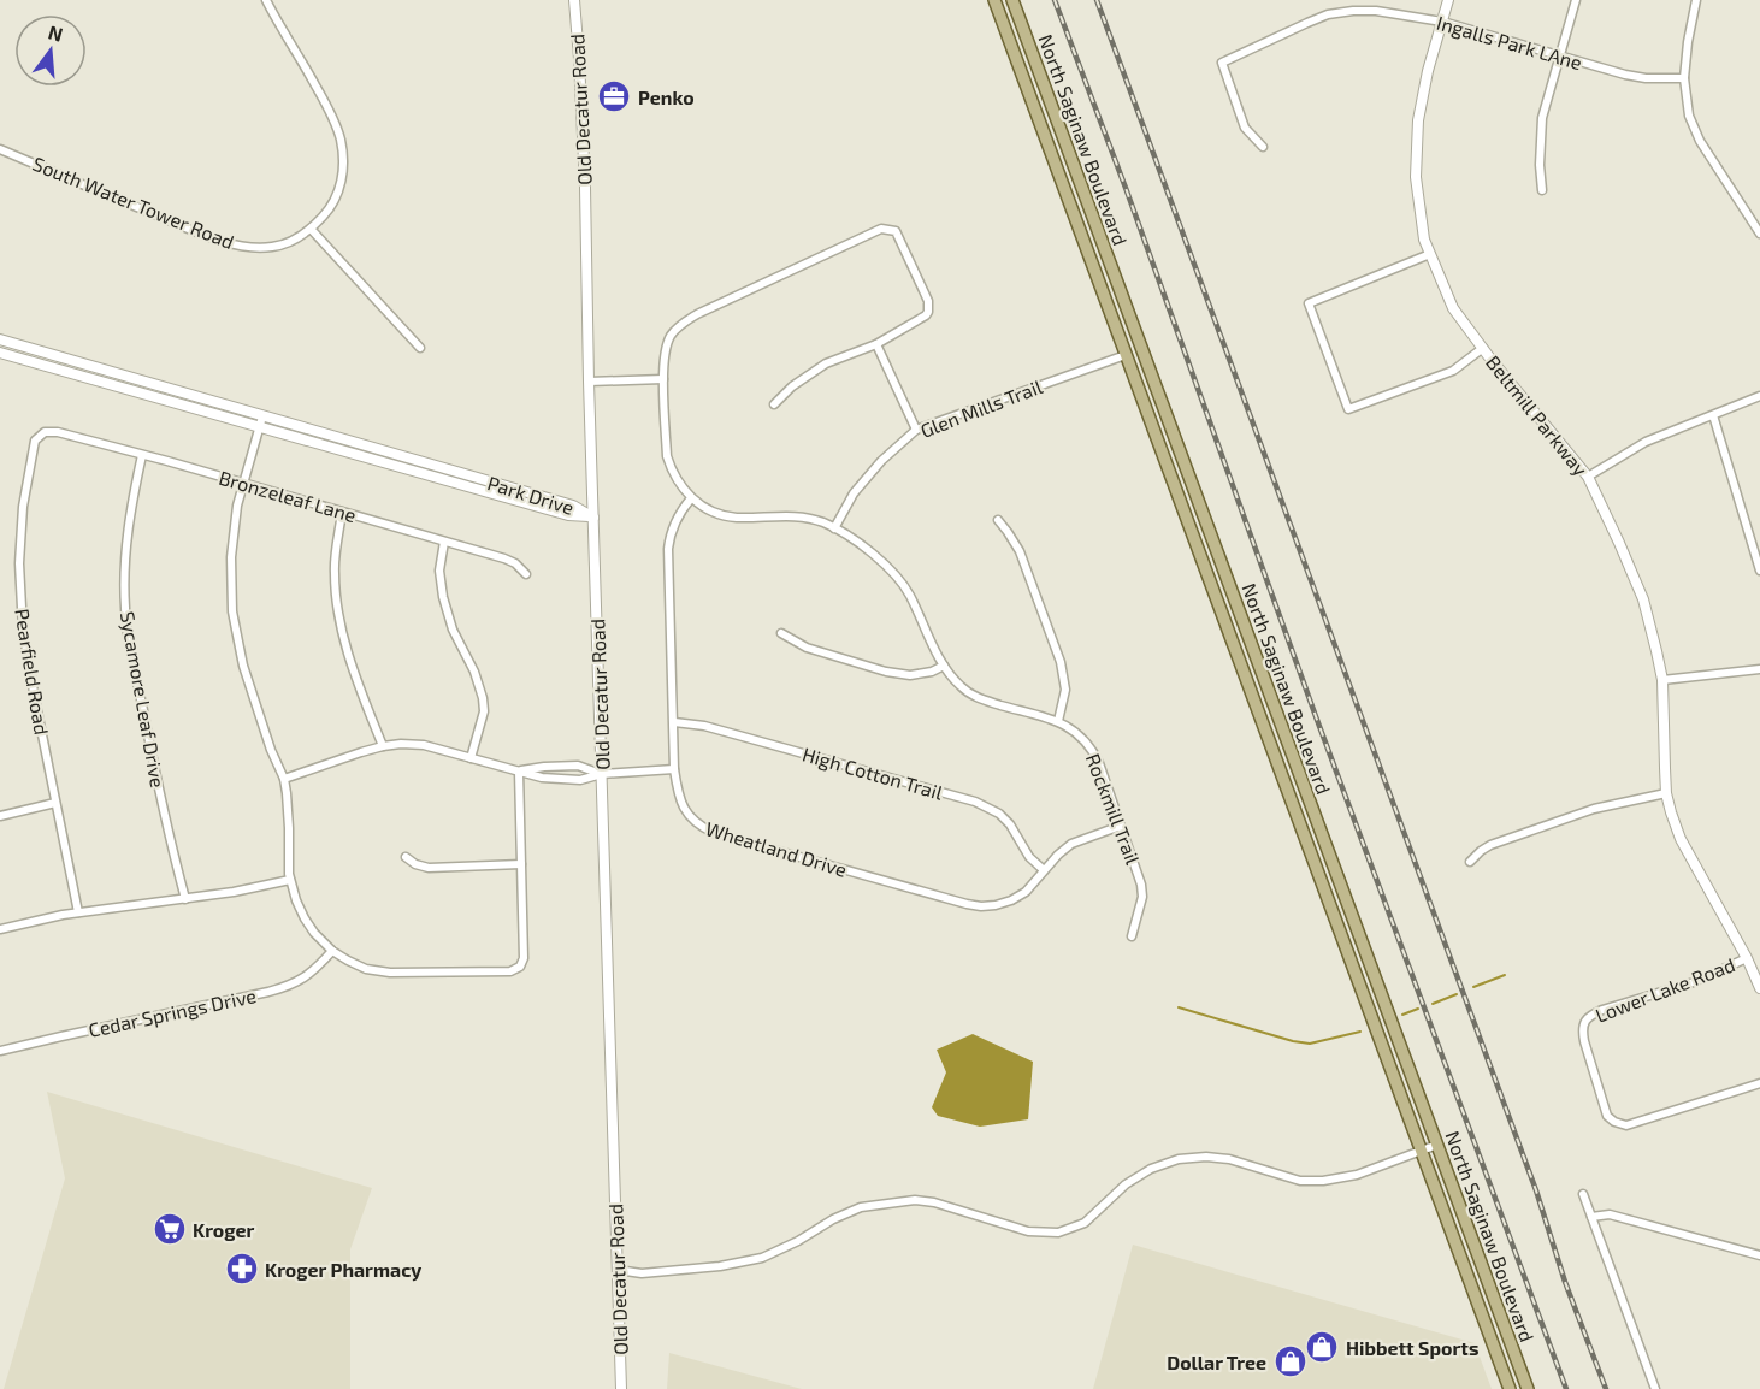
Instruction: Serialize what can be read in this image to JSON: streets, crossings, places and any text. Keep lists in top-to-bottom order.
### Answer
{
  "streets": {
    "main road": ["North Saginaw Boulevard"],
    "street": [
      "Ingalls Park LAne",
      "Old Decatur Road",
      "South Water Tower Road",
      "Glen Mills Trail",
      "Beltmill Parkway",
      "Park Drive",
      "Bronzeleaf Lane",
      "Pearfield Road",
      "Sycamore Leaf Drive",
      "High Cotton Trail",
      "Rockmill Trail",
      "Wheatland Drive",
      "Lower Lake Road",
      "Cedar Springs Drive"
    ]
  },
  "crossings": [
    ["Ingalls Park LAne", "Beltmill Parkway"],
    ["Old Decatur Road", "Park Drive"],
    ["North Saginaw Boulevard", "Glen Mills Trail"],
    ["Glen Mills Trail", "Rockmill Trail"],
    ["Beltmill Parkway", "Lower Lake Road"],
    ["Bronzeleaf Lane", "Pearfield Road"],
    ["Bronzeleaf Lane", "Sycamore Leaf Drive"],
    ["High Cotton Trail", "Wheatland Drive"],
    ["Rockmill Trail", "Wheatland Drive"]
  ],
  "places": {
    "office": ["Penko"],
    "supermarket": ["Kroger"],
    "pharmacy": ["Kroger Pharmacy"],
    "shop": ["Hibbett Sports", "Dollar Tree"]
  },
  "north": "top"
}
